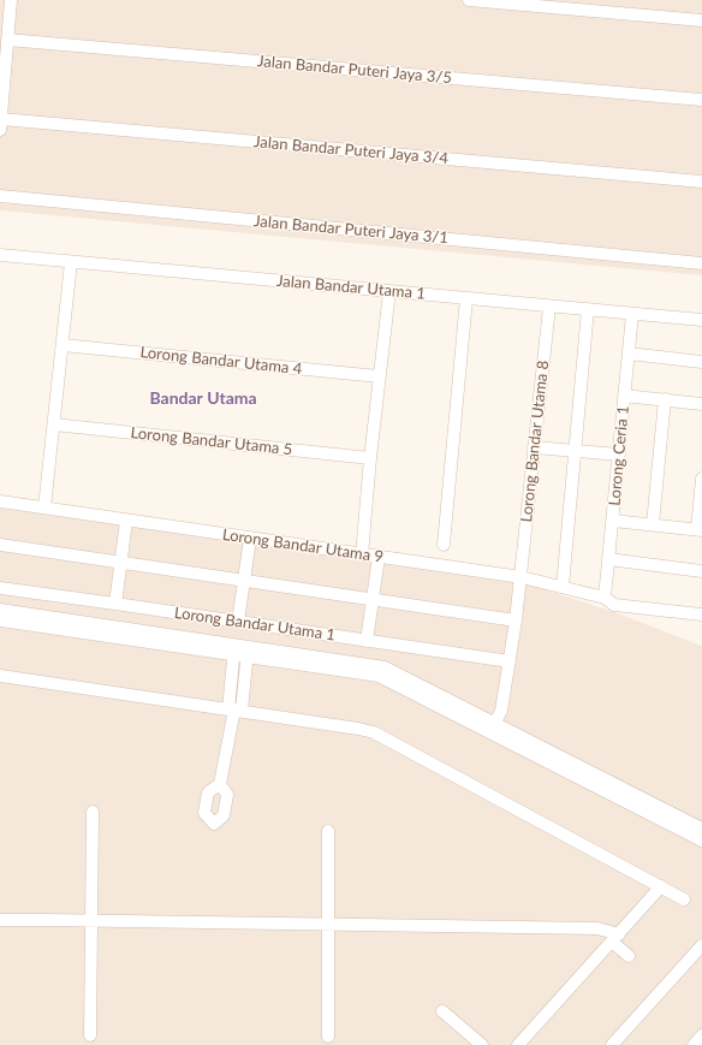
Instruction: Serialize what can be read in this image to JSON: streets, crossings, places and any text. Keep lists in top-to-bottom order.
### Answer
{
  "streets": {
    "street": [
      "Jalan Bandar Puteri Jaya 3/5",
      "Jalan Bandar Puteri Jaya 3/4",
      "Jalan Bandar Puteri Jaya 3/1",
      "Jalan Bandar Utama 1",
      "Lorong Bandar Utama 4",
      "Lorong Bandar Utama 5",
      "Lorong Bandar Utama 8",
      "Lorong Ceria 1",
      "Lorong Bandar Utama 9",
      "Lorong Bandar Utama 1"
    ]
  },
  "crossings": [
    ["Jalan Bandar Utama 1", "Lorong Bandar Utama 8"],
    ["Jalan Bandar Utama 1", "Lorong Ceria 1"],
    ["Lorong Bandar Utama 8", "Lorong Bandar Utama 9"],
    ["Lorong Bandar Utama 8", "Lorong Bandar Utama 1"],
    ["Lorong Ceria 1", "Lorong Bandar Utama 9"]
  ],
  "districts": ["Bandar Utama"]
}
